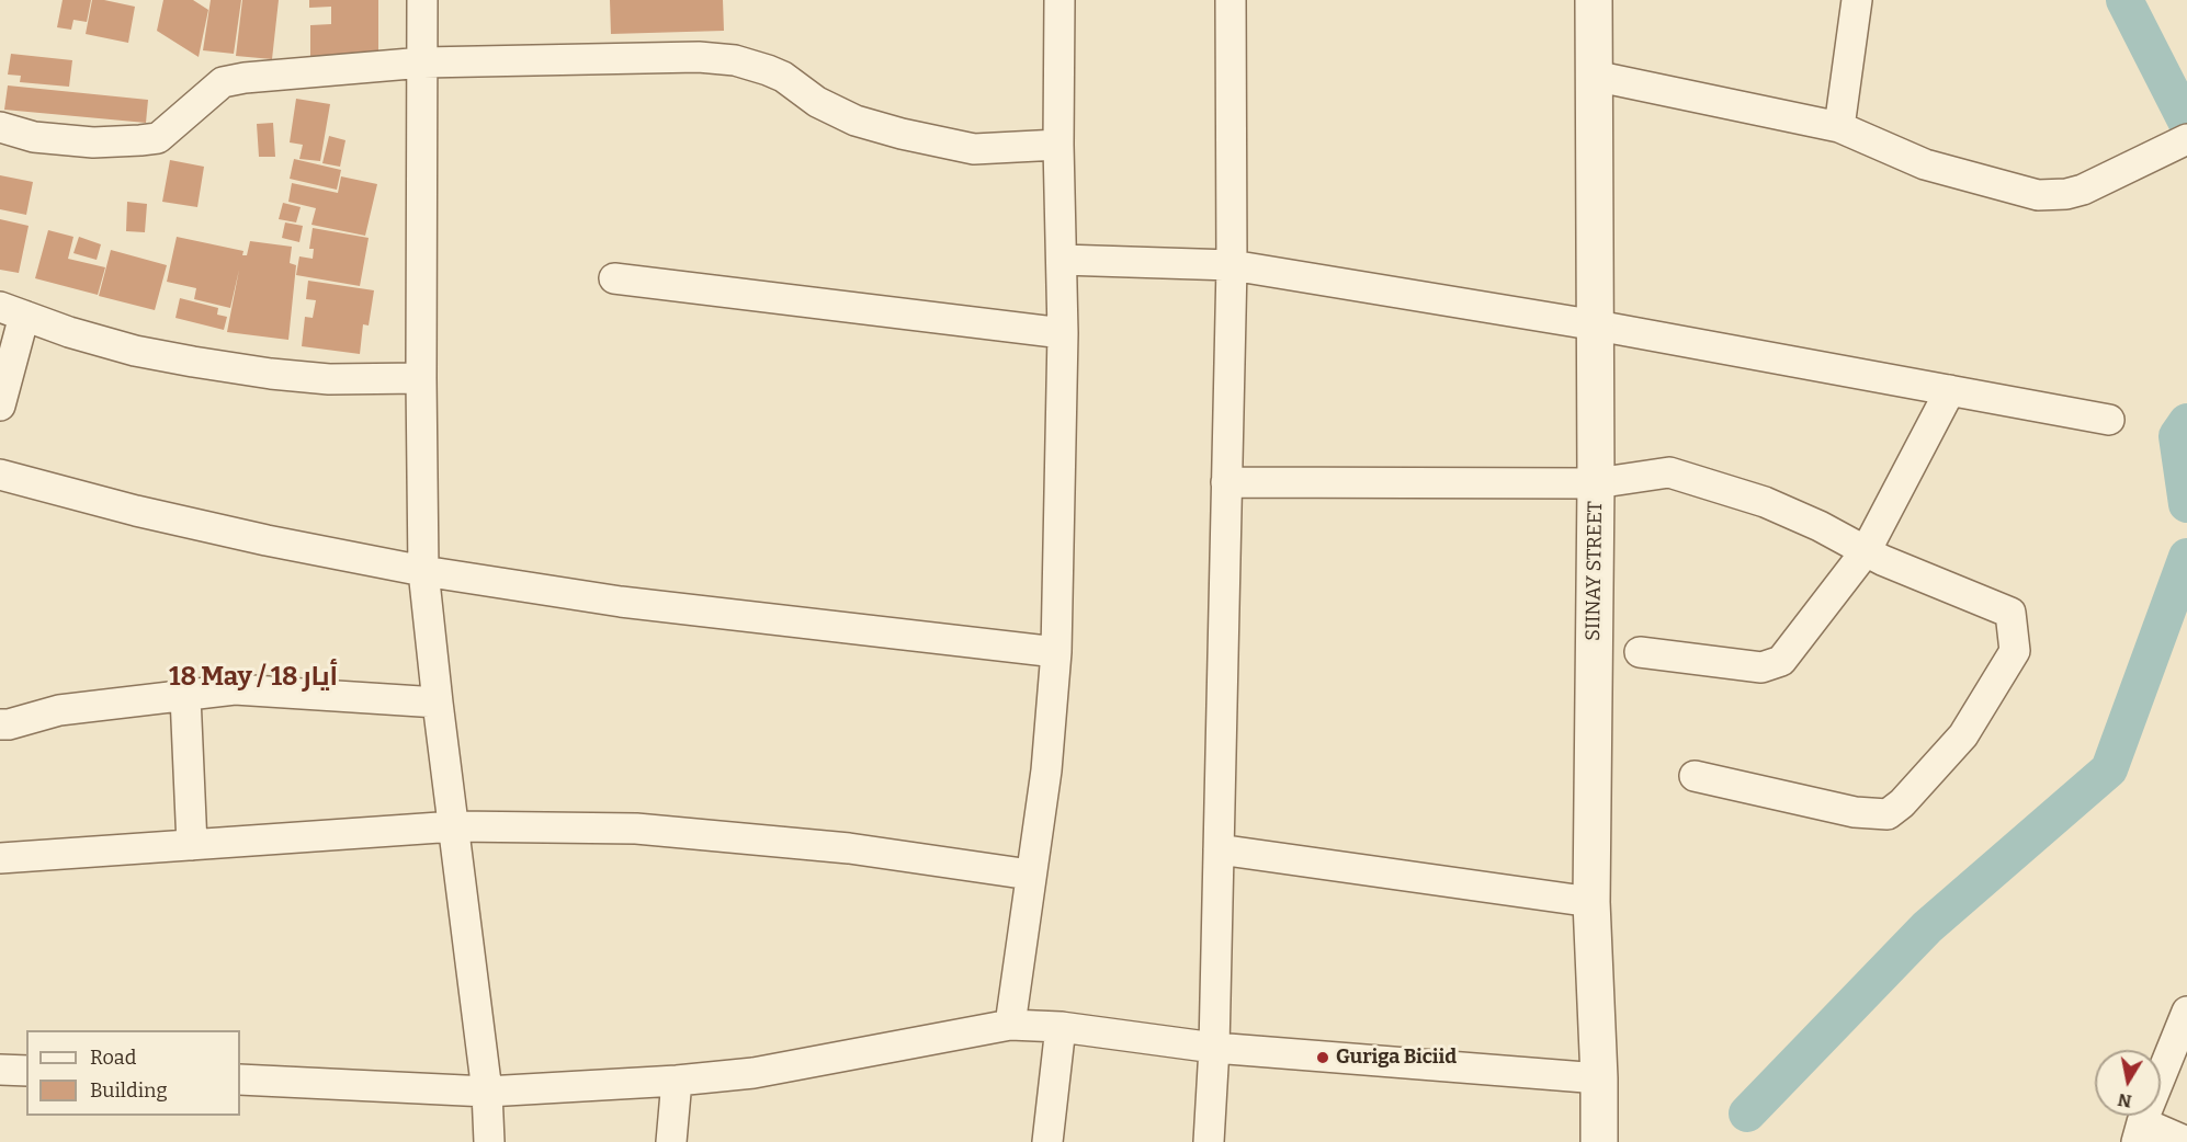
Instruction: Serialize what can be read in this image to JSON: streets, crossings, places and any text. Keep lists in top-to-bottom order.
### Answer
{
  "streets": {
    "street": ["SIINAY STREET"]
  },
  "districts": ["18 May / 18 أيار"],
  "places": ["Guriga Biciid"],
  "legend": ["Road", "Building"],
  "north": "bottom"
}
